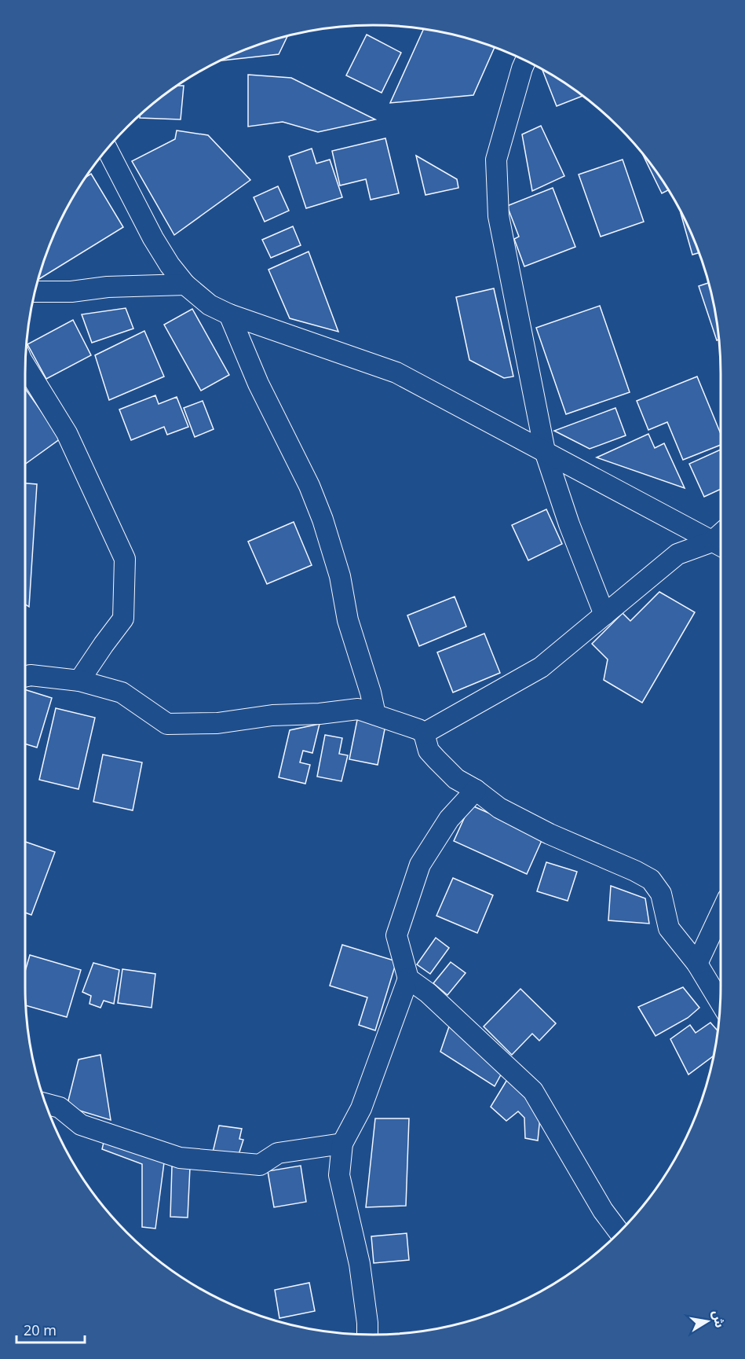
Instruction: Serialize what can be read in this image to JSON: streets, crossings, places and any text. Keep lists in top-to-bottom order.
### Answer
{
  "scale_bar": "20 m",
  "north": "right"
}
